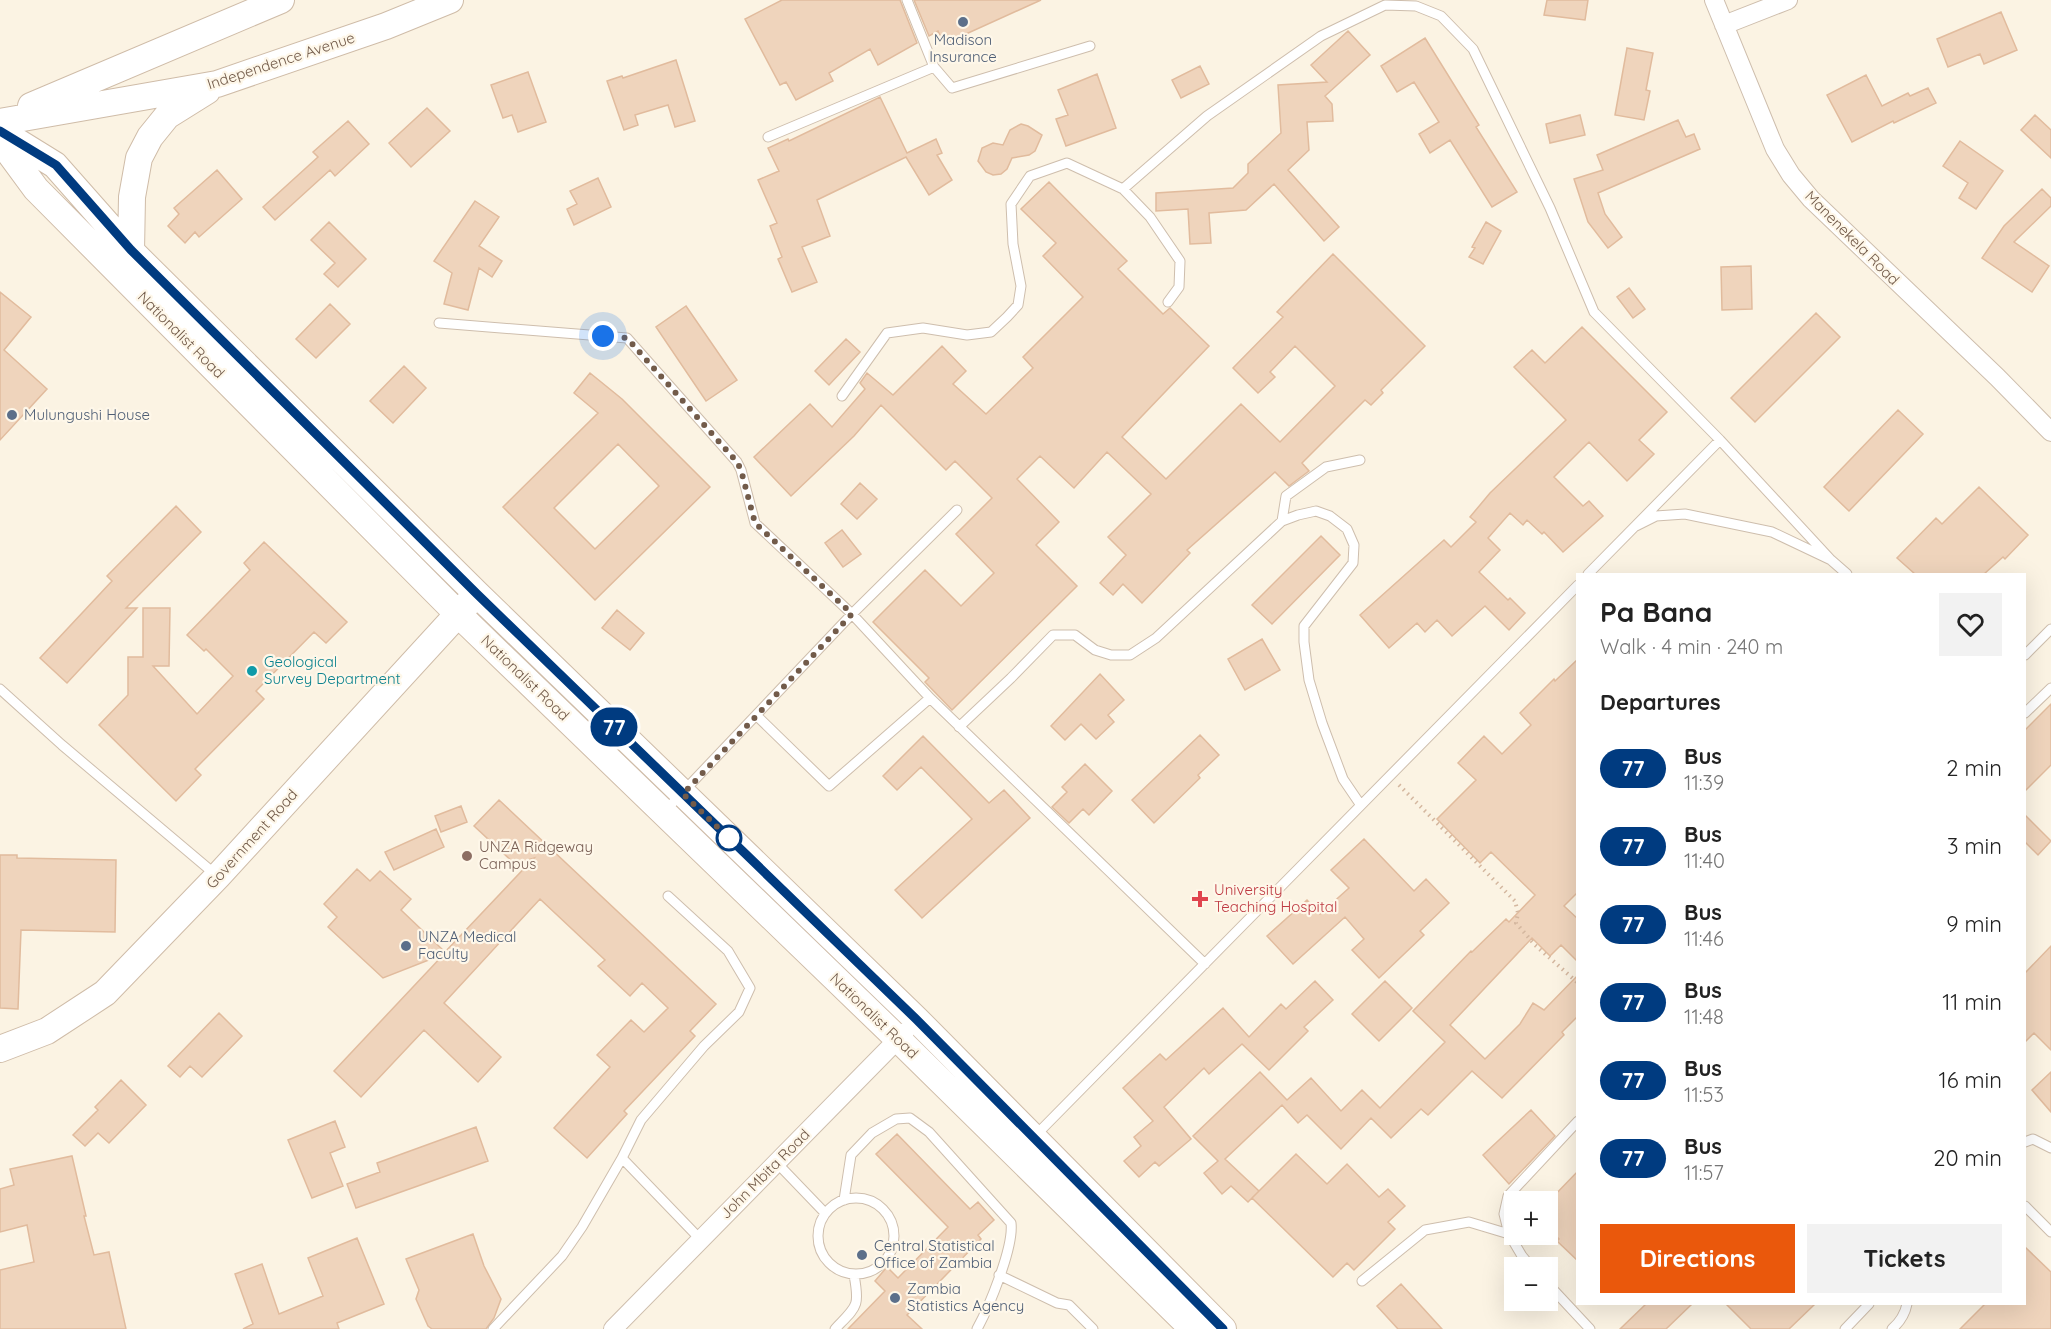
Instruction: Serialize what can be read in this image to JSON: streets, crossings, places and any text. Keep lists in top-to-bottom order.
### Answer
{
  "streets": {
    "main road": ["Independence Avenue", "Nationalist Road", "Government Road"],
    "street": ["Manenekela Road", "John Mbita Road"]
  },
  "crossings": [
    ["Nationalist Road", "Government Road"],
    ["Nationalist Road", "John Mbita Road"]
  ],
  "places": {
    "other": [
      "Madison Insurance",
      "Mulungushi House",
      "Geological Survey Department",
      "UNZA Ridgeway Campus",
      "UNZA Medical Faculty",
      "Central Statistical Office of Zambia",
      "Zambia Statistics Agency"
    ],
    "health": ["University Teaching Hospital"]
  },
  "lines": ["bus line 77"],
  "page": {
    "on_map": "77",
    "heading": [
      ["Pa Bana", "Walk · 4 min · 240 m"],
      "Departures"
    ],
    "list": [
      {
        "mark": "77",
        "name": "Bus",
        "note": "11:39",
        "value": "2 min"
      },
      {
        "mark": "77",
        "name": "Bus",
        "note": "11:40",
        "value": "3 min"
      },
      {
        "mark": "77",
        "name": "Bus",
        "note": "11:46",
        "value": "9 min"
      },
      {
        "mark": "77",
        "name": "Bus",
        "note": "11:48",
        "value": "11 min"
      },
      {
        "mark": "77",
        "name": "Bus",
        "note": "11:53",
        "value": "16 min"
      },
      {
        "mark": "77",
        "name": "Bus",
        "note": "11:57",
        "value": "20 min"
      }
    ],
    "map_buttons": ["+", "−"],
    "buttons": ["Directions", "Tickets"]
  }
}
